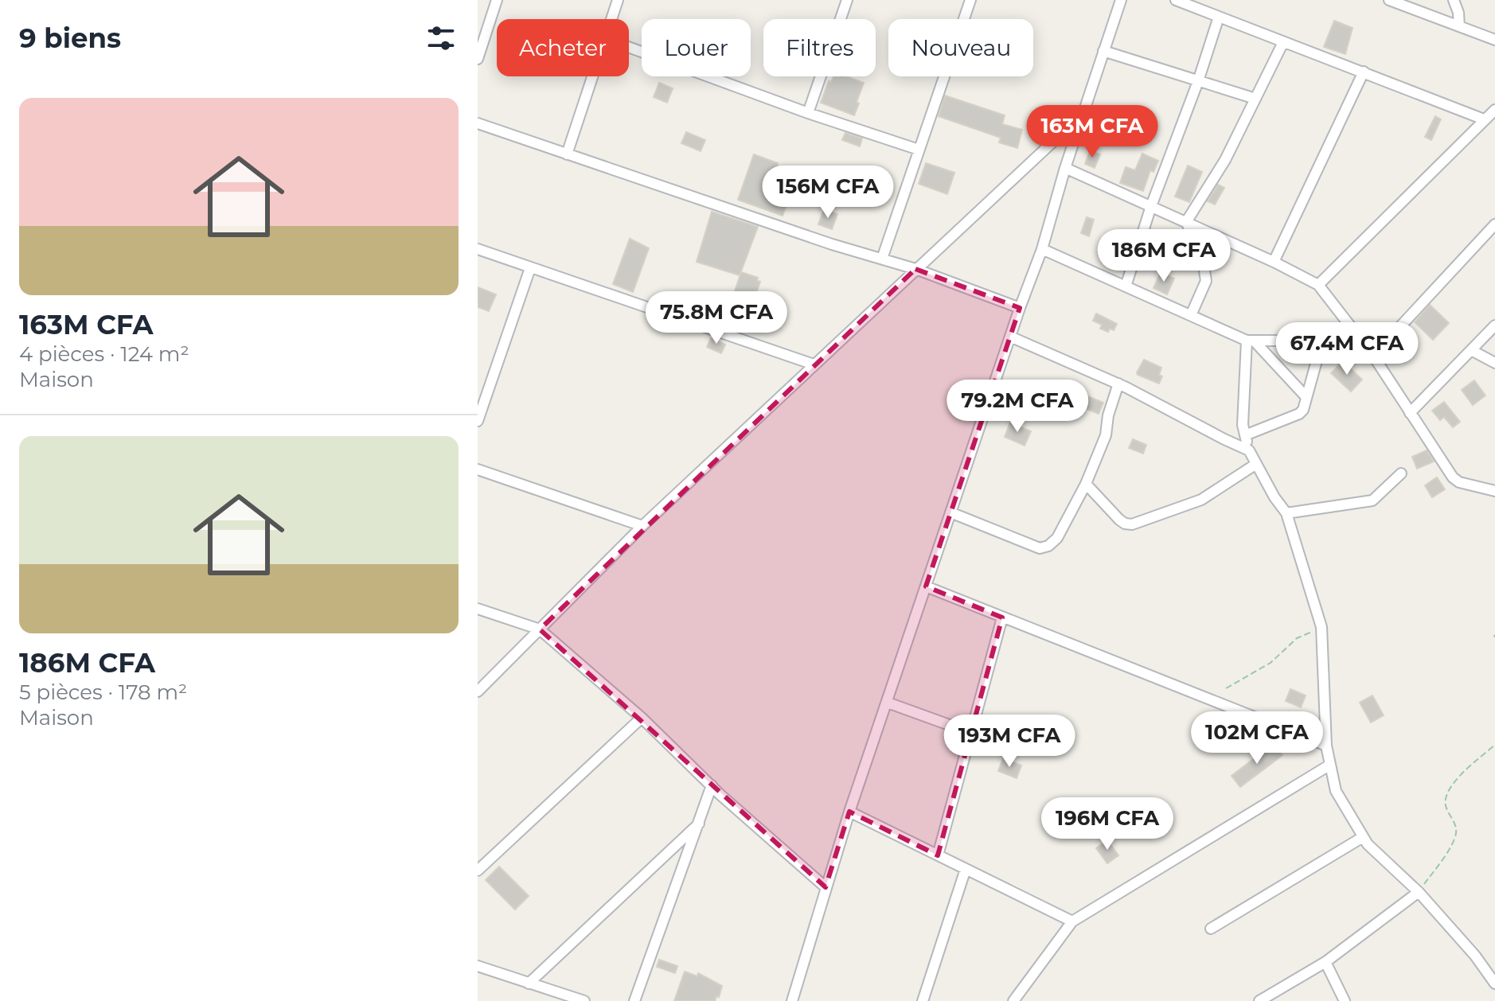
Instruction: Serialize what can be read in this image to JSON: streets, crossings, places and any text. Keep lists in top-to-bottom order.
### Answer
{
  "page": {
    "heading": "9 biens",
    "chip": [
      "Acheter",
      "Louer",
      "Filtres",
      "Nouveau"
    ],
    "list": [
      {
        "name": "163M CFA",
        "note": "4 pièces · 124 m² · Maison"
      },
      {
        "name": "186M CFA",
        "note": "5 pièces · 178 m² · Maison"
      }
    ],
    "price": [
      "163M CFA",
      "156M CFA",
      "186M CFA",
      "75.8M CFA",
      "67.4M CFA",
      "79.2M CFA",
      "102M CFA",
      "193M CFA",
      "196M CFA"
    ]
  }
}
